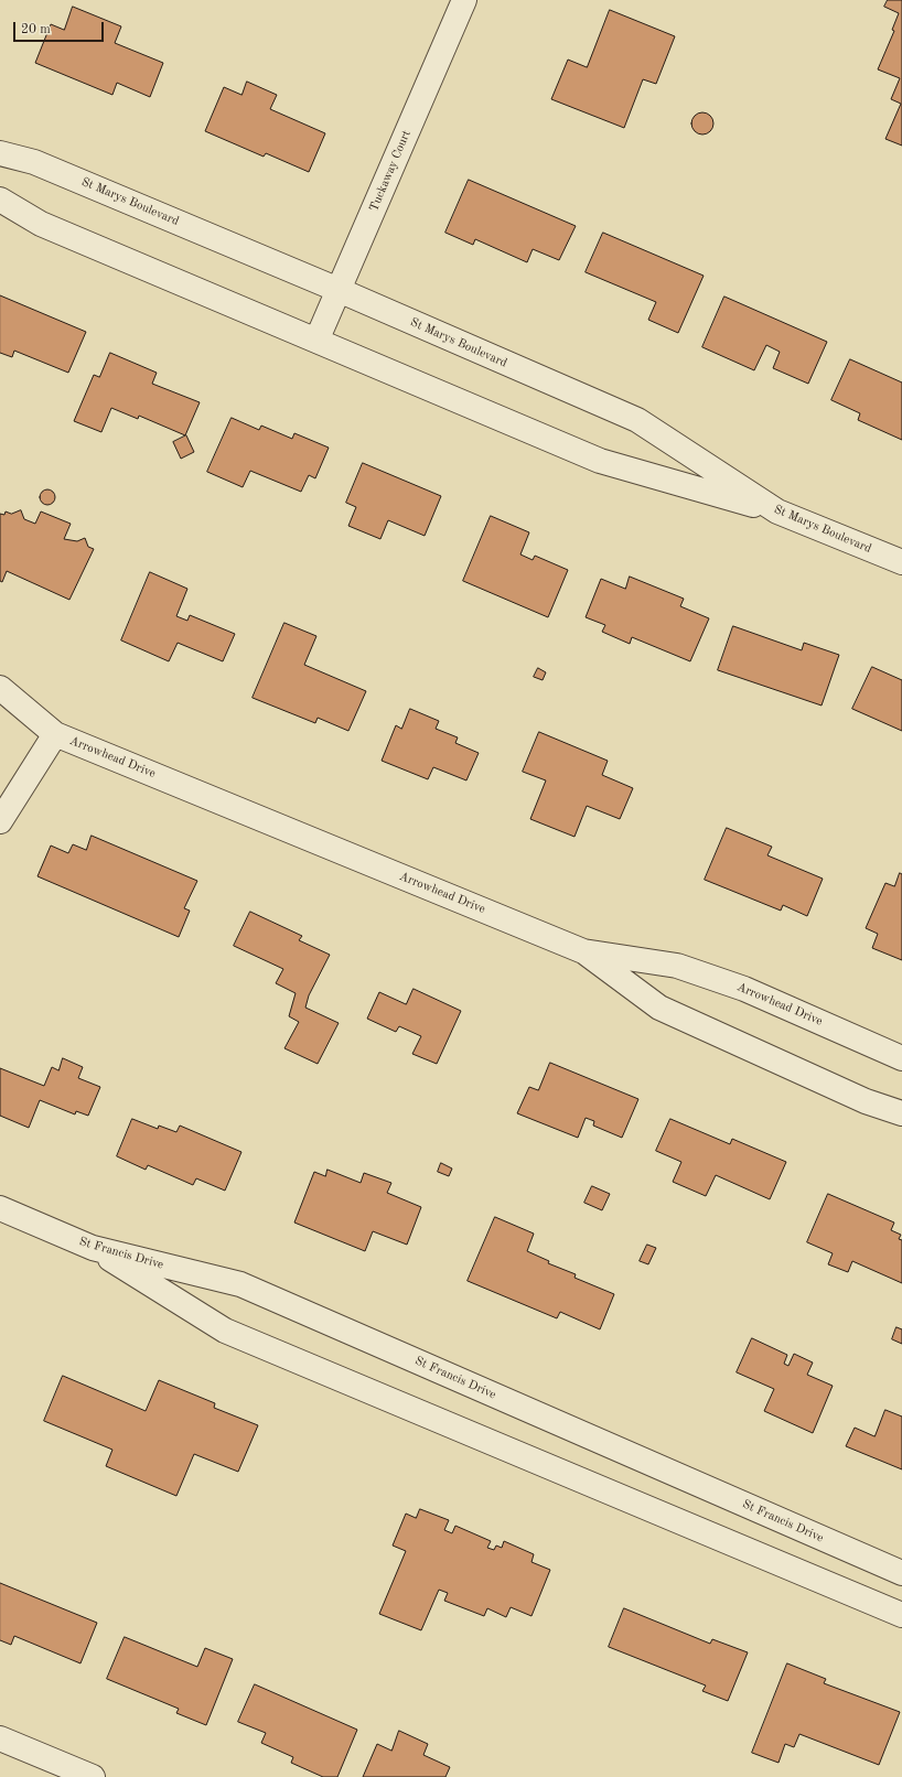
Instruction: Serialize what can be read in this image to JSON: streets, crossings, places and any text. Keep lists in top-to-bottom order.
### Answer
{
  "streets": {
    "street": [
      "Tuckaway Court",
      "St Marys Boulevard",
      "Arrowhead Drive",
      "St Francis Drive"
    ]
  },
  "crossings": [
    ["Tuckaway Court", "St Marys Boulevard"]
  ],
  "scale_bar": "20 m"
}
